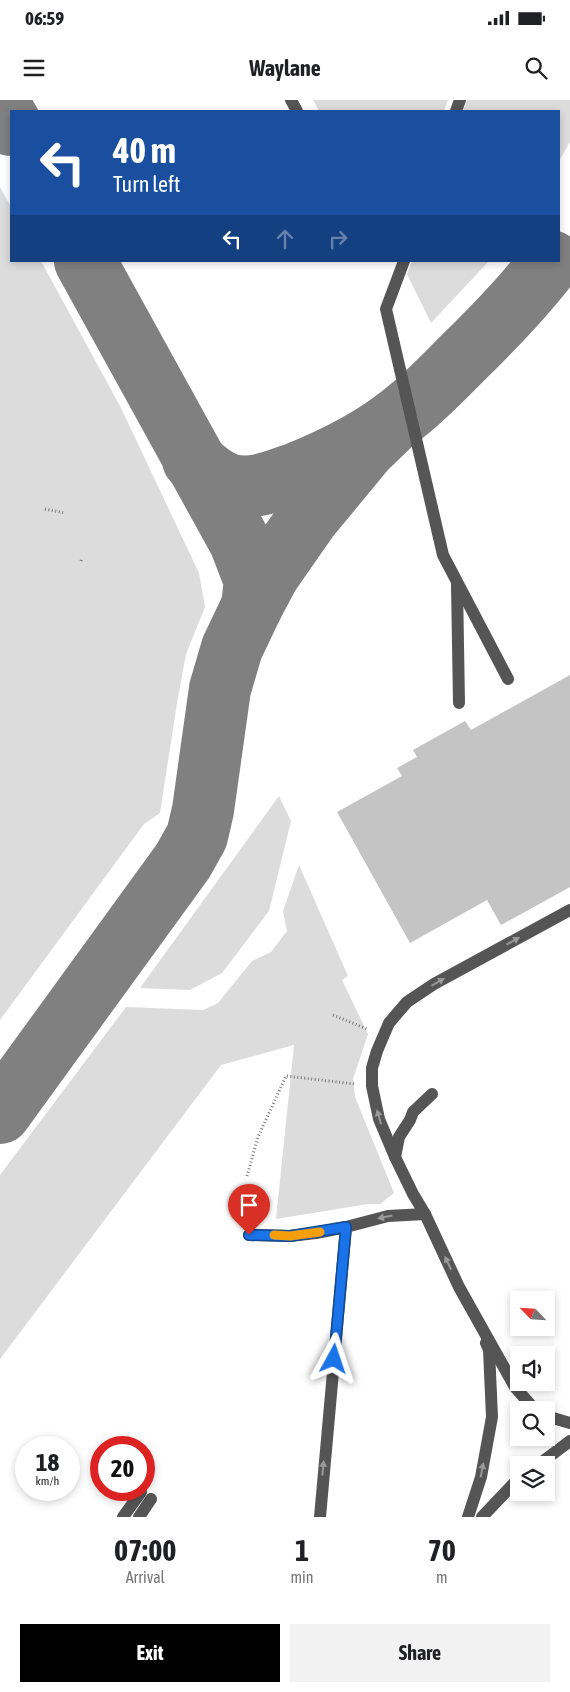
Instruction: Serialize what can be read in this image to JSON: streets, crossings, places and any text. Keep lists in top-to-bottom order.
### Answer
{
  "north": "top left",
  "page": {
    "status": "06:59",
    "header": "Waylane",
    "turn": ["40 m", "Turn left"],
    "speed": "18 km/h",
    "limit": "20",
    "eta": [
      "07:00",
      "Arrival",
      "1",
      "min",
      "70",
      "m"
    ],
    "buttons": ["Exit", "Share"]
  }
}
